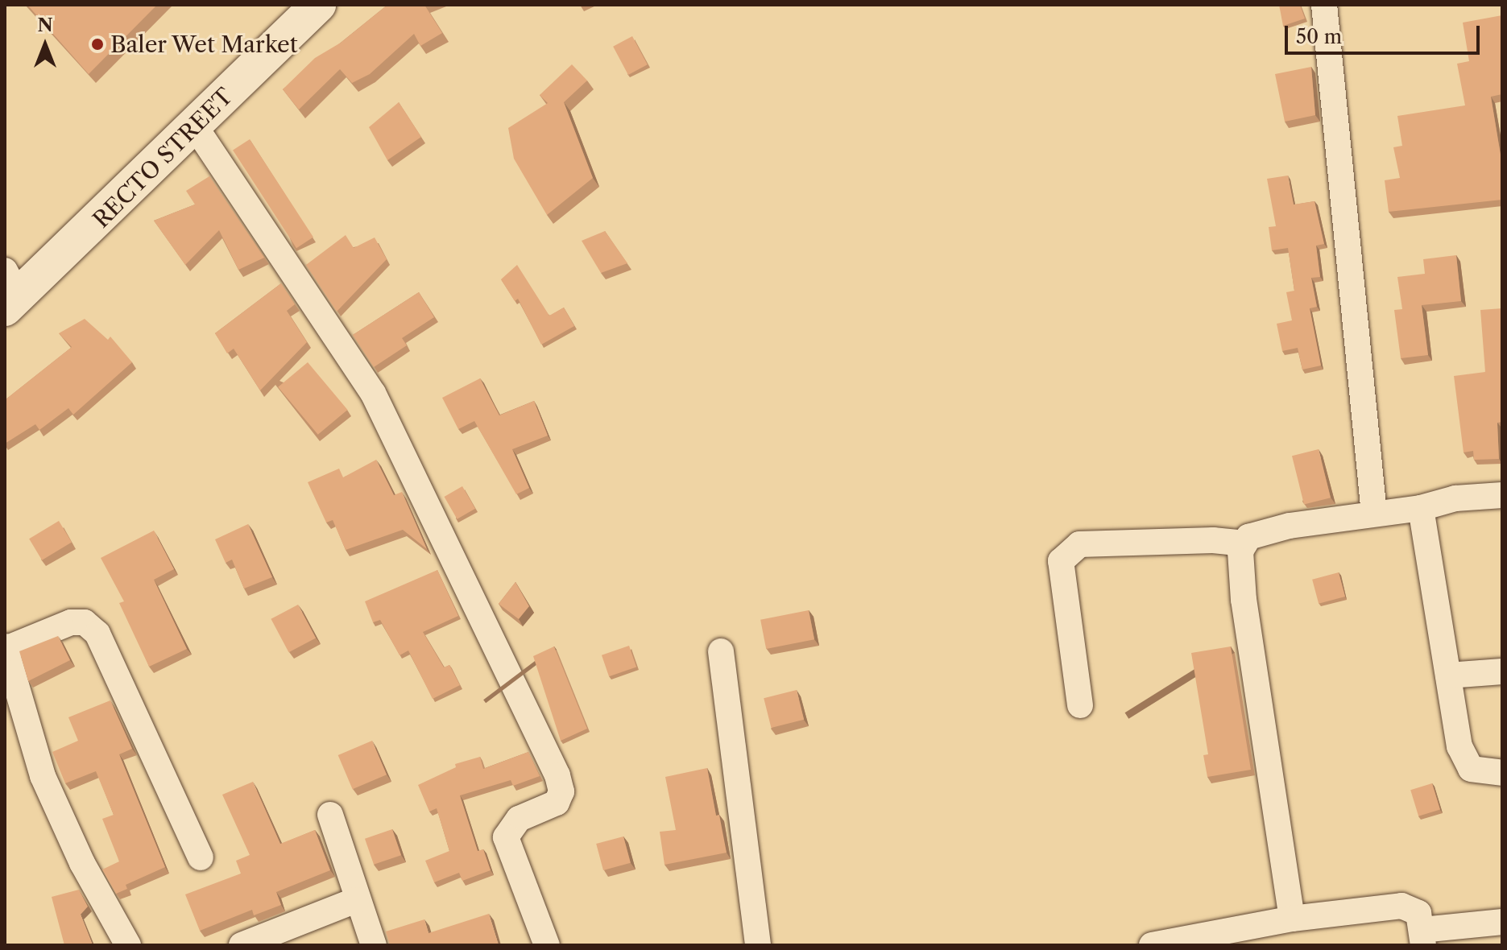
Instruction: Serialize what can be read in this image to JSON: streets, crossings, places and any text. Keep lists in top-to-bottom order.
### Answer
{
  "streets": {
    "street": ["RECTO STREET"]
  },
  "places": ["Baler Wet Market"],
  "scale_bar": "50 m",
  "north": "top"
}
